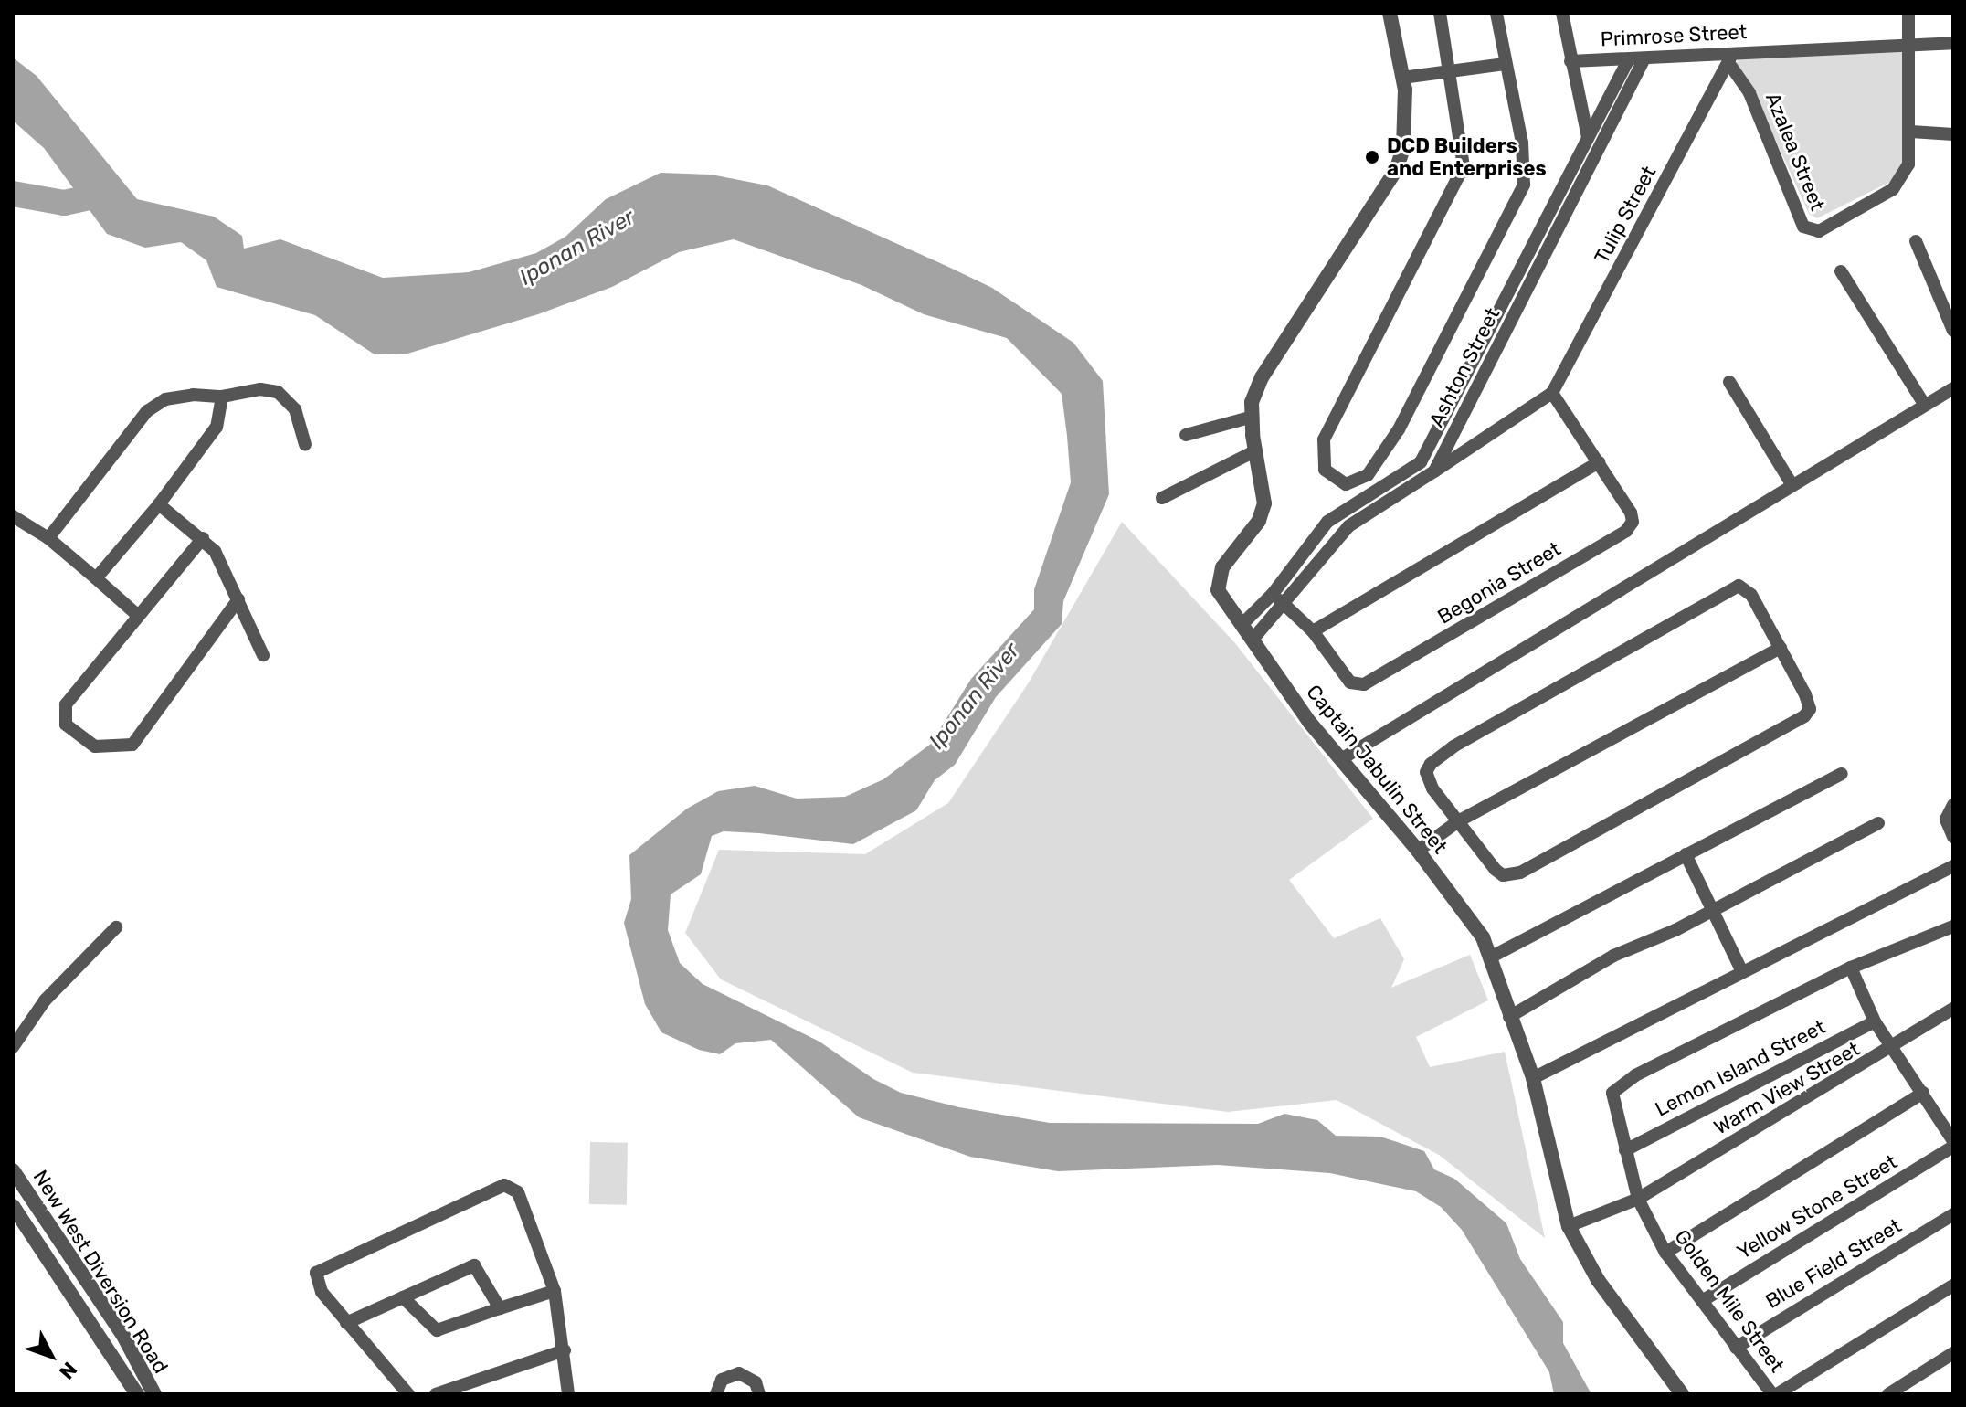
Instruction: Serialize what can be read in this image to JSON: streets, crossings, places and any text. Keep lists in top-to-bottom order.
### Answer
{
  "streets": {
    "street": [
      "Primrose Street",
      "Azalea Street",
      "Tulip Street",
      "Ashton Street",
      "Begonia Street",
      "Captain Jabulin Street",
      "Lemon Island Street",
      "Warm View Street",
      "Yellow Stone Street",
      "Blue Field Street",
      "New West Diversion Road",
      "Golden Mile Street"
    ]
  },
  "crossings": [
    ["Primrose Street", "Azalea Street"],
    ["Primrose Street", "Tulip Street"],
    ["Primrose Street", "Ashton Street"],
    ["Azalea Street", "Tulip Street"],
    ["Tulip Street", "Begonia Street"],
    ["Captain Jabulin Street", "Warm View Street"],
    ["Lemon Island Street", "Golden Mile Street"],
    ["Warm View Street", "Golden Mile Street"],
    ["Yellow Stone Street", "Golden Mile Street"],
    ["Blue Field Street", "Golden Mile Street"]
  ],
  "water": ["Iponan River"],
  "places": ["DCD Builders and Enterprises"],
  "north": "bottom right"
}
